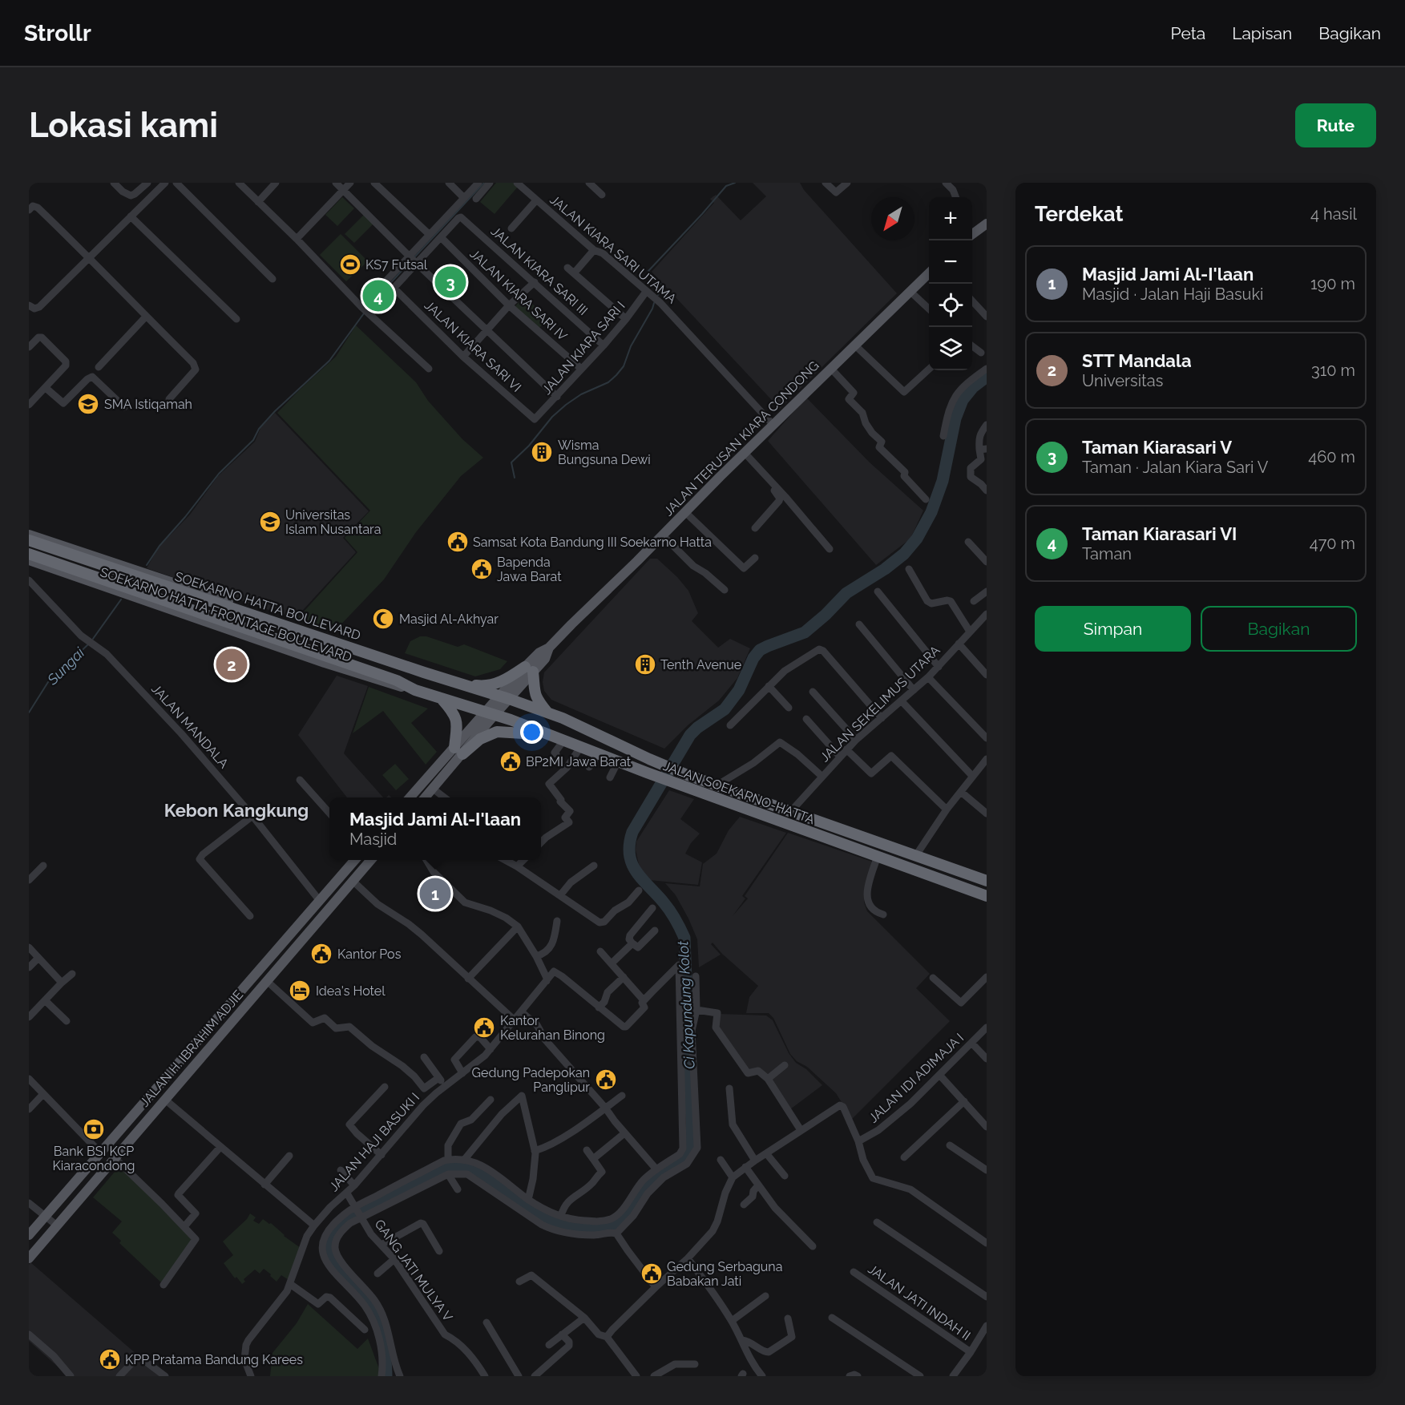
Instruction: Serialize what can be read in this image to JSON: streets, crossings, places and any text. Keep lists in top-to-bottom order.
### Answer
{
  "streets": {
    "highway": ["SOEKARNO HATTA BOULEVARD", "JALAN SOEKARNO-HATTA"],
    "main road": ["JALAN TERUSAN KIARA CONDONG", "SOEKARNO HATTA FRONTAGE BOULEVARD", "JALAN H. IBRAHIM ADJIE"],
    "street": [
      "JALAN KIARA SARI UTAMA",
      "JALAN KIARA SARI III",
      "JALAN KIARA SARI IV",
      "JALAN KIARA SARI VI",
      "JALAN KIARA SARI I",
      "JALAN SEKELIMUS UTARA",
      "JALAN MANDALA",
      "JALAN IDI ADIMAJA I",
      "JALAN HAJI BASUKI I",
      "GANG JATI MULYA V",
      "JALAN JATI INDAH II"
    ]
  },
  "crossings": [
    ["JALAN KIARA SARI UTAMA", "JALAN KIARA SARI I"],
    ["JALAN KIARA SARI III", "JALAN KIARA SARI IV"],
    ["JALAN KIARA SARI III", "JALAN KIARA SARI I"],
    ["JALAN KIARA SARI IV", "JALAN KIARA SARI I"],
    ["JALAN KIARA SARI VI", "JALAN KIARA SARI I"],
    ["JALAN TERUSAN KIARA CONDONG", "SOEKARNO HATTA BOULEVARD"],
    ["JALAN TERUSAN KIARA CONDONG", "JALAN SOEKARNO-HATTA"],
    ["SOEKARNO HATTA BOULEVARD", "SOEKARNO HATTA FRONTAGE BOULEVARD"],
    ["SOEKARNO HATTA BOULEVARD", "JALAN SOEKARNO-HATTA"],
    ["JALAN SEKELIMUS UTARA", "JALAN SOEKARNO-HATTA"],
    ["JALAN MANDALA", "JALAN H. IBRAHIM ADJIE"],
    ["JALAN HAJI BASUKI I", "GANG JATI MULYA V"]
  ],
  "districts": ["Kebon Kangkung"],
  "water": ["Sungai", "Ci Kapundung Kolot"],
  "places": {
    "sports": ["KS7 Futsal"],
    "school or university": ["SMA Istiqamah", "Universitas Islam Nusantara"],
    "building": ["Wisma Bungsuna Dewi", "Tenth Avenue"],
    "public building": [
      "Samsat Kota Bandung III Soekarno Hatta",
      "Bapenda Jawa Barat",
      "BP2MI Jawa Barat",
      "Kantor Pos",
      "Kantor Kelurahan Binong",
      "Gedung Padepokan Panglipur",
      "Gedung Serbaguna Babakan Jati",
      "KPP Pratama Bandung Karees"
    ],
    "mosque": ["Masjid Al-Akhyar"],
    "hotel": ["Idea's Hotel"],
    "bank": ["Bank BSI KCP Kiaracondong"]
  },
  "north": "bottom left",
  "page": {
    "header": "Strollr",
    "nav": ["Peta", "Lapisan", "Bagikan"],
    "buttons": [
      "Rute",
      ["Simpan", "Bagikan"]
    ],
    "title": "Lokasi kami",
    "heading": ["Terdekat", "4 hasil"],
    "map_buttons": ["+", "−"],
    "list": [
      {
        "mark": "1",
        "name": "Masjid Jami Al-I'laan",
        "note": "Masjid · Jalan Haji Basuki",
        "value": "190 m"
      },
      {
        "mark": "2",
        "name": "STT Mandala",
        "note": "Universitas",
        "value": "310 m"
      },
      {
        "mark": "3",
        "name": "Taman Kiarasari V",
        "note": "Taman · Jalan Kiara Sari V",
        "value": "460 m"
      },
      {
        "mark": "4",
        "name": "Taman Kiarasari VI",
        "note": "Taman",
        "value": "470 m"
      }
    ],
    "pins": [
      "3",
      "4",
      "2",
      "1"
    ],
    "popup": ["Masjid Jami Al-I'laan", "Masjid"]
  }
}
